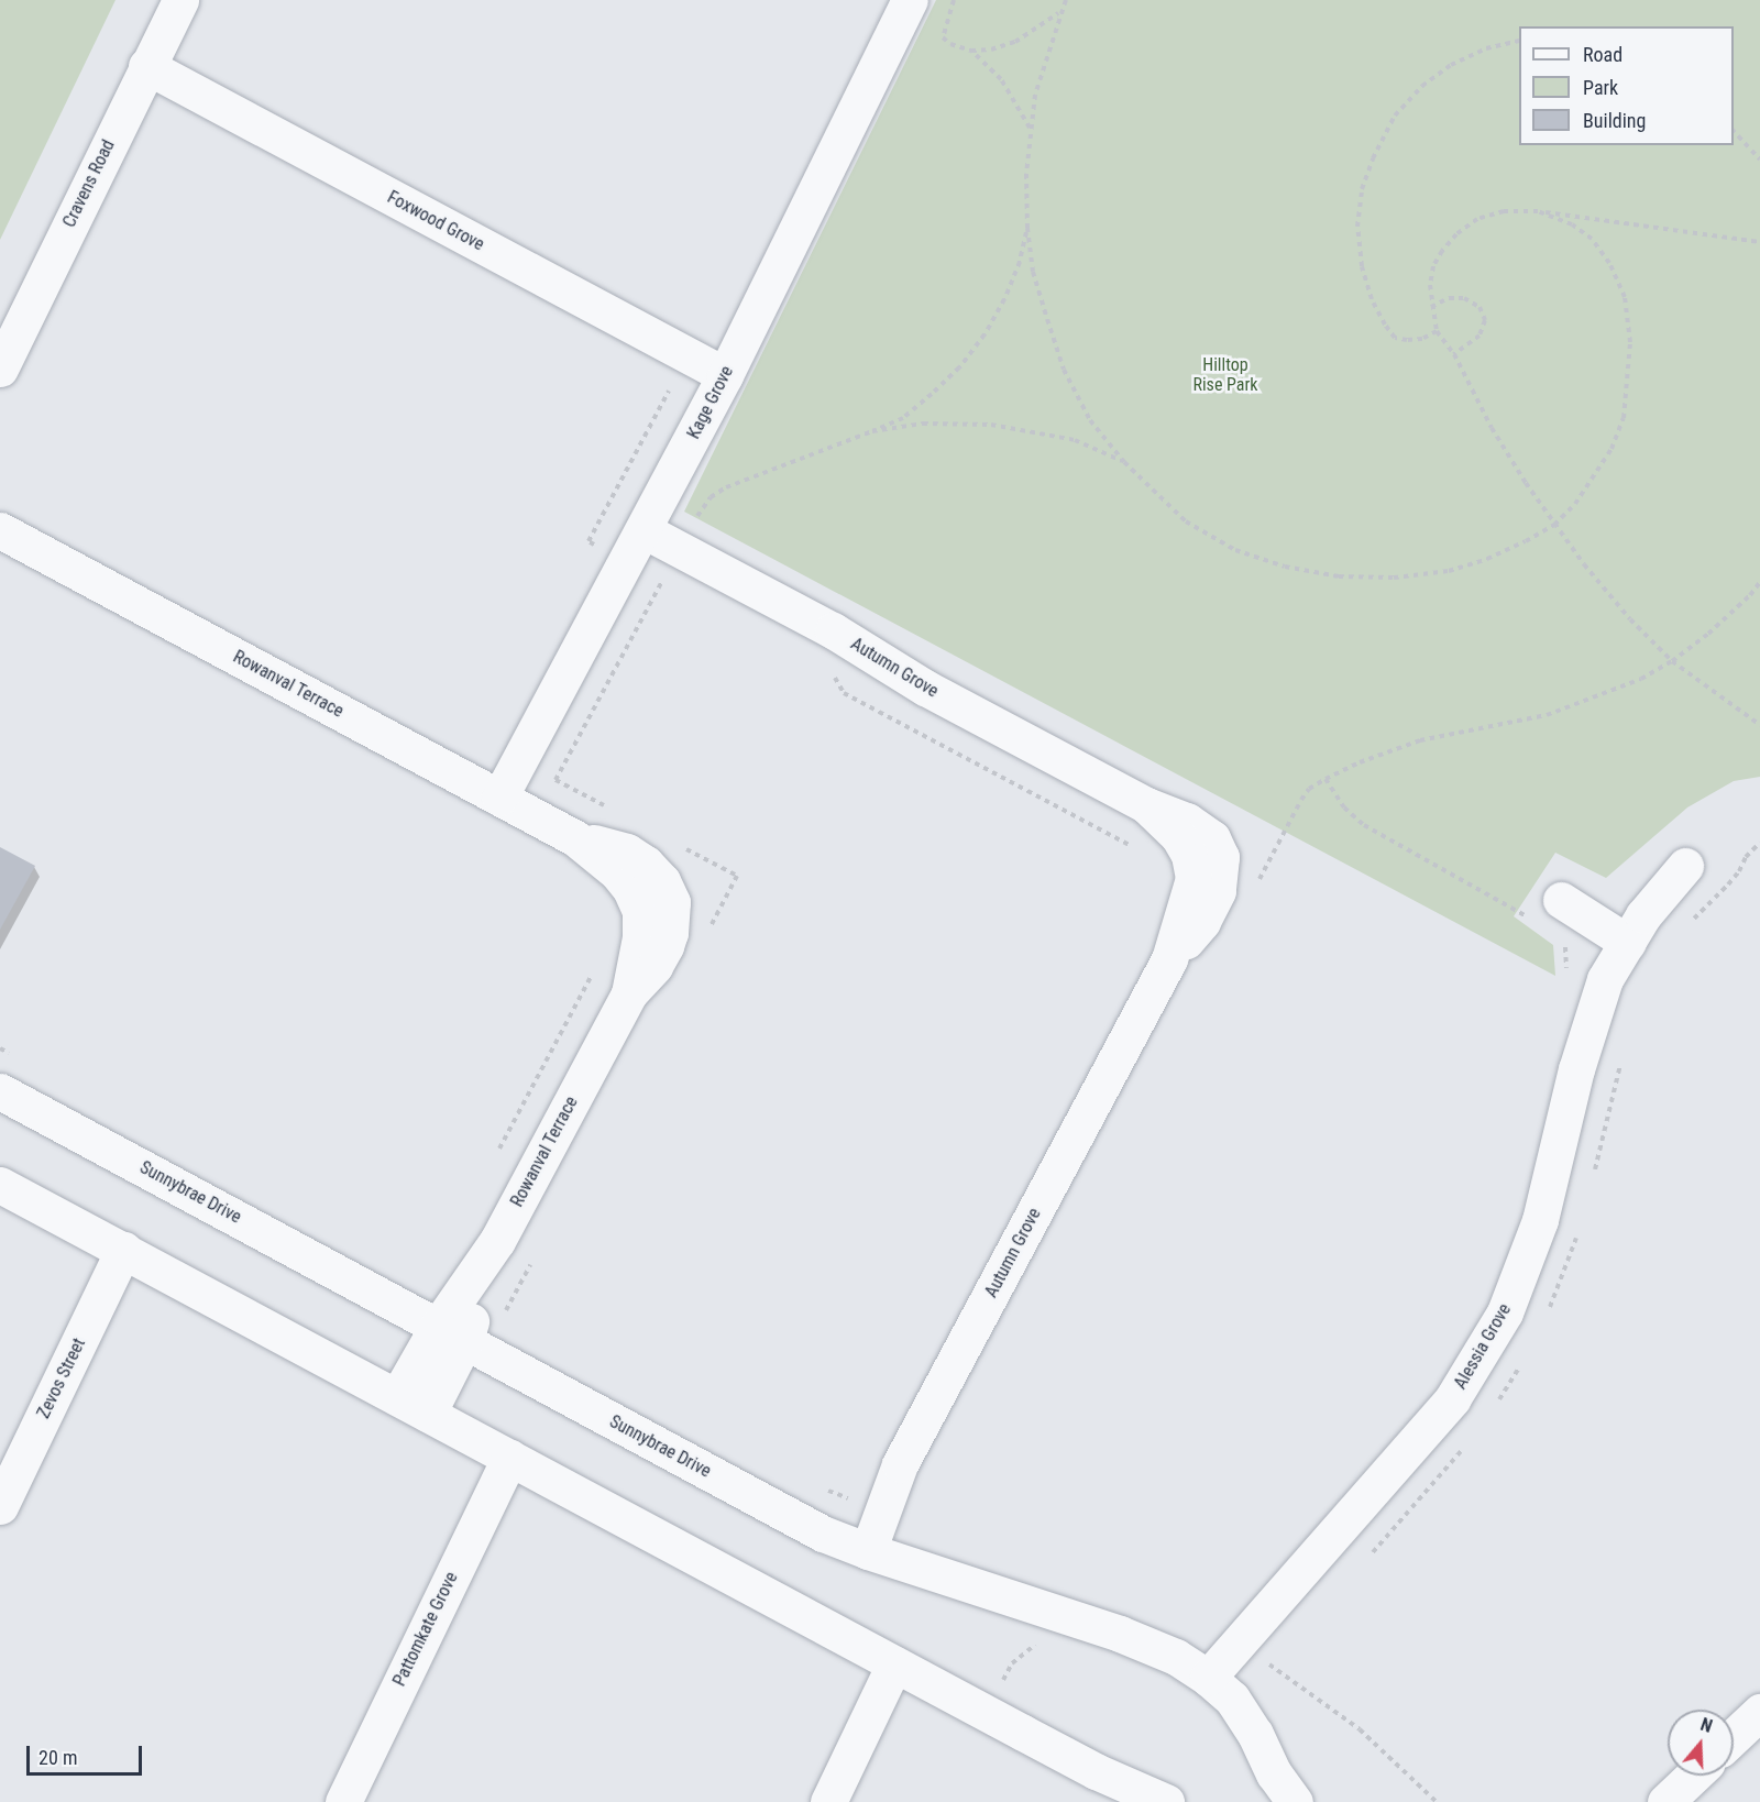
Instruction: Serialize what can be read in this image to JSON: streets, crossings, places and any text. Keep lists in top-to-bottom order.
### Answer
{
  "streets": {
    "street": [
      "Cravens Road",
      "Foxwood Grove",
      "Kage Grove",
      "Autumn Grove",
      "Rowanval Terrace",
      "Sunnybrae Drive",
      "Alessia Grove",
      "Zevos Street",
      "Pattomkate Grove"
    ]
  },
  "crossings": [
    ["Cravens Road", "Foxwood Grove"],
    ["Foxwood Grove", "Kage Grove"],
    ["Kage Grove", "Autumn Grove"],
    ["Kage Grove", "Rowanval Terrace"],
    ["Autumn Grove", "Sunnybrae Drive"],
    ["Rowanval Terrace", "Sunnybrae Drive"],
    ["Sunnybrae Drive", "Alessia Grove"]
  ],
  "parks": ["Hilltop Rise Park"],
  "legend": ["Road", "Park", "Building"],
  "scale_bar": "20 m",
  "north": "top"
}
